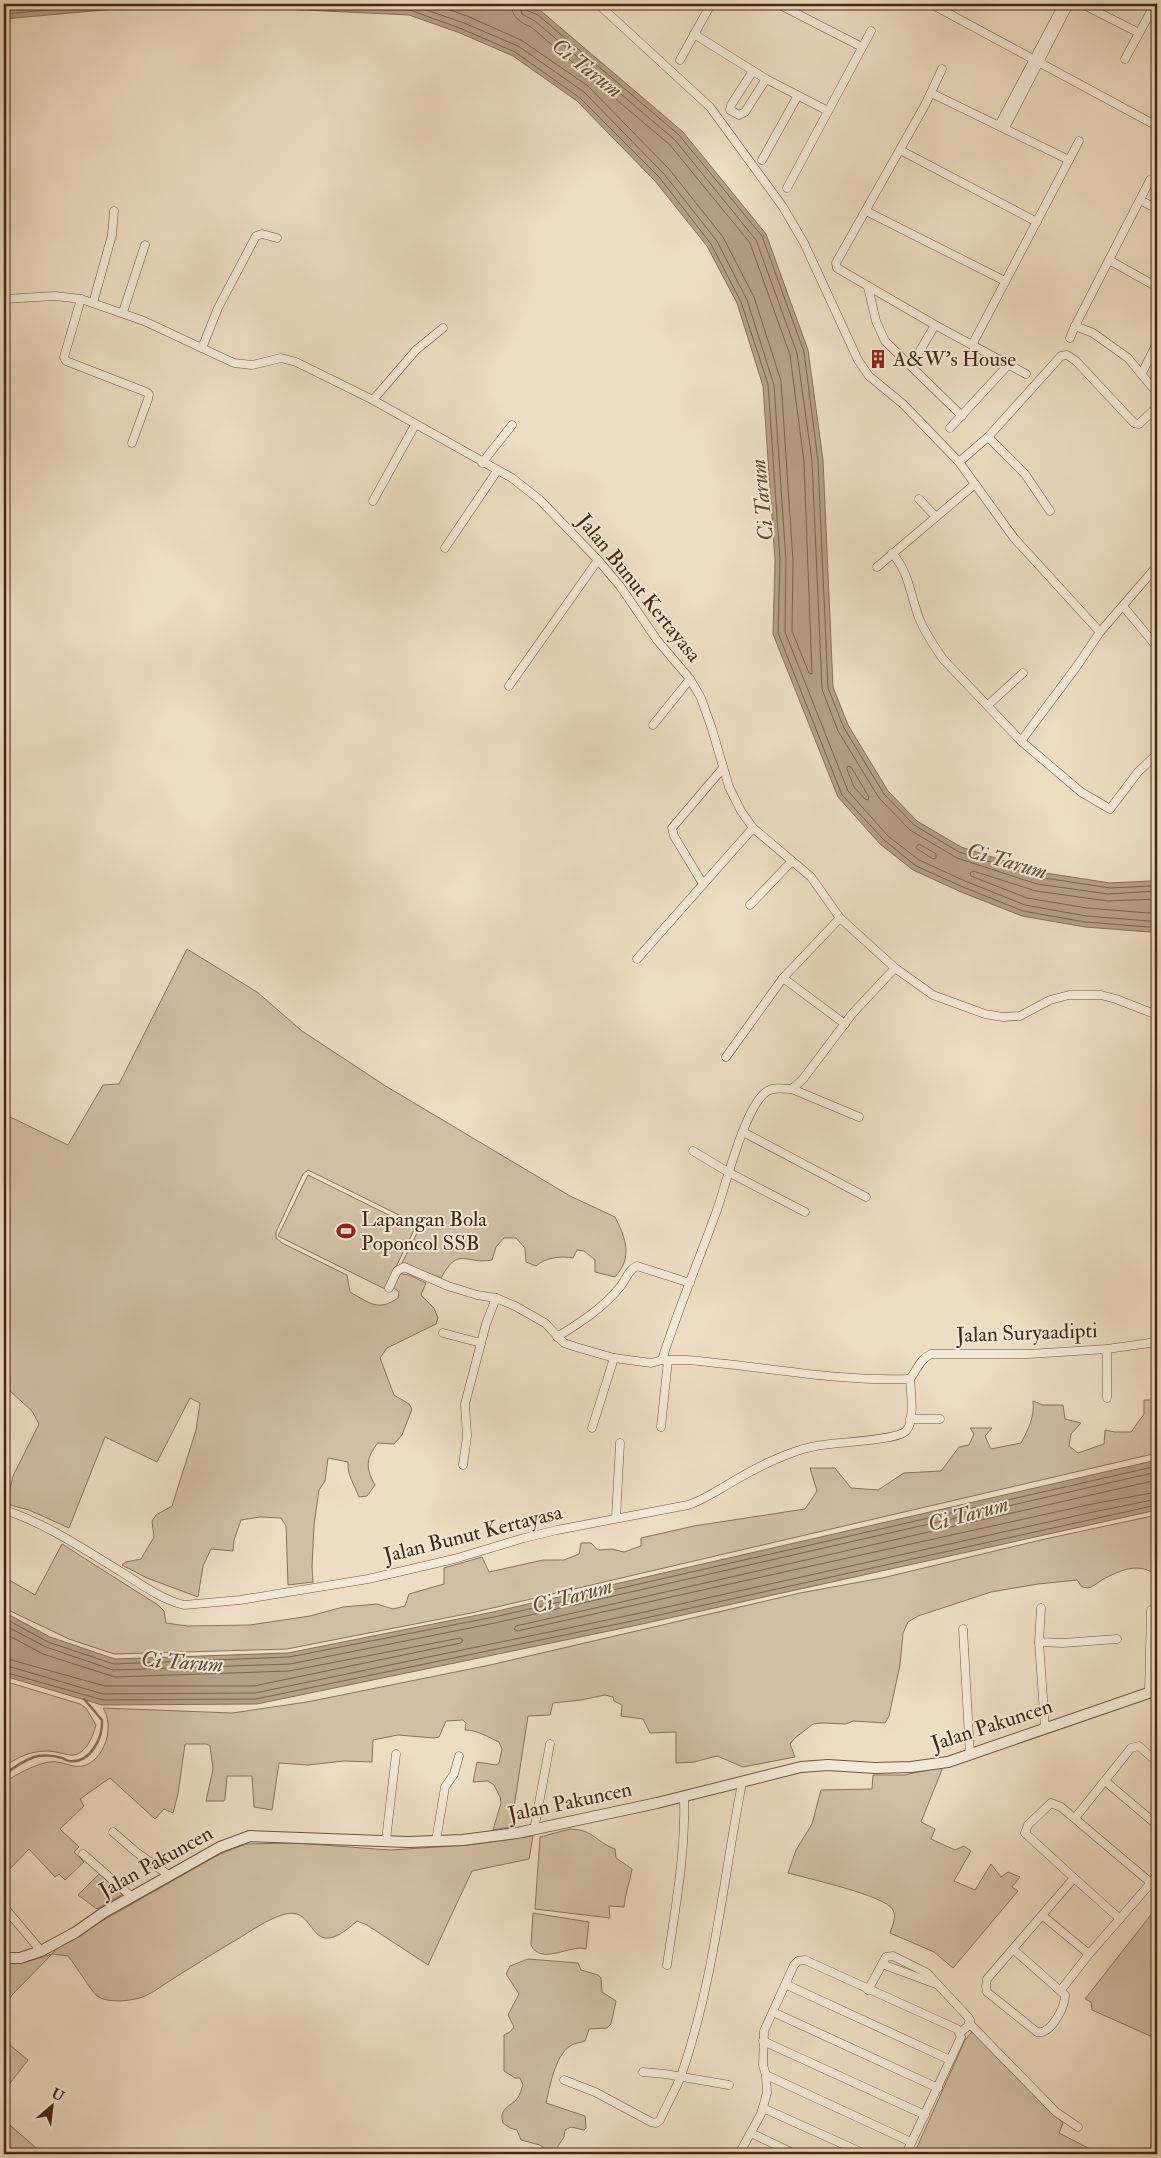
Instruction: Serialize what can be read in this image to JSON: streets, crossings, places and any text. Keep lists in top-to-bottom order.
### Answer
{
  "streets": {
    "street": ["Jalan Bunut Kertayasa", "Jalan Suryaadipti", "Jalan Pakuncen"]
  },
  "water": ["Ci Tarum"],
  "places": {
    "building": ["A&W's House"],
    "sports": ["Lapangan Bola Poponcol SSB"]
  },
  "north": "top right"
}
